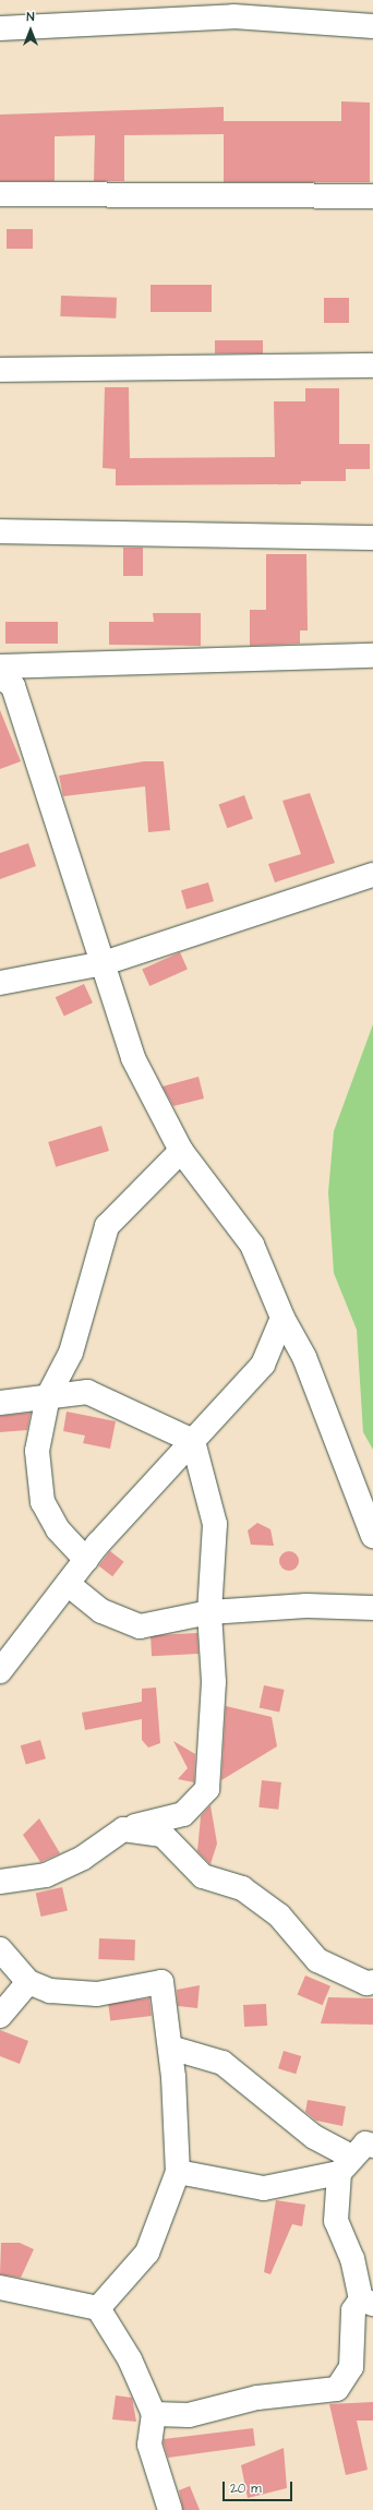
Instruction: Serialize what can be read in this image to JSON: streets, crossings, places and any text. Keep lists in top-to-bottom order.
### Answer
{
  "scale_bar": "20 m",
  "north": "top"
}
